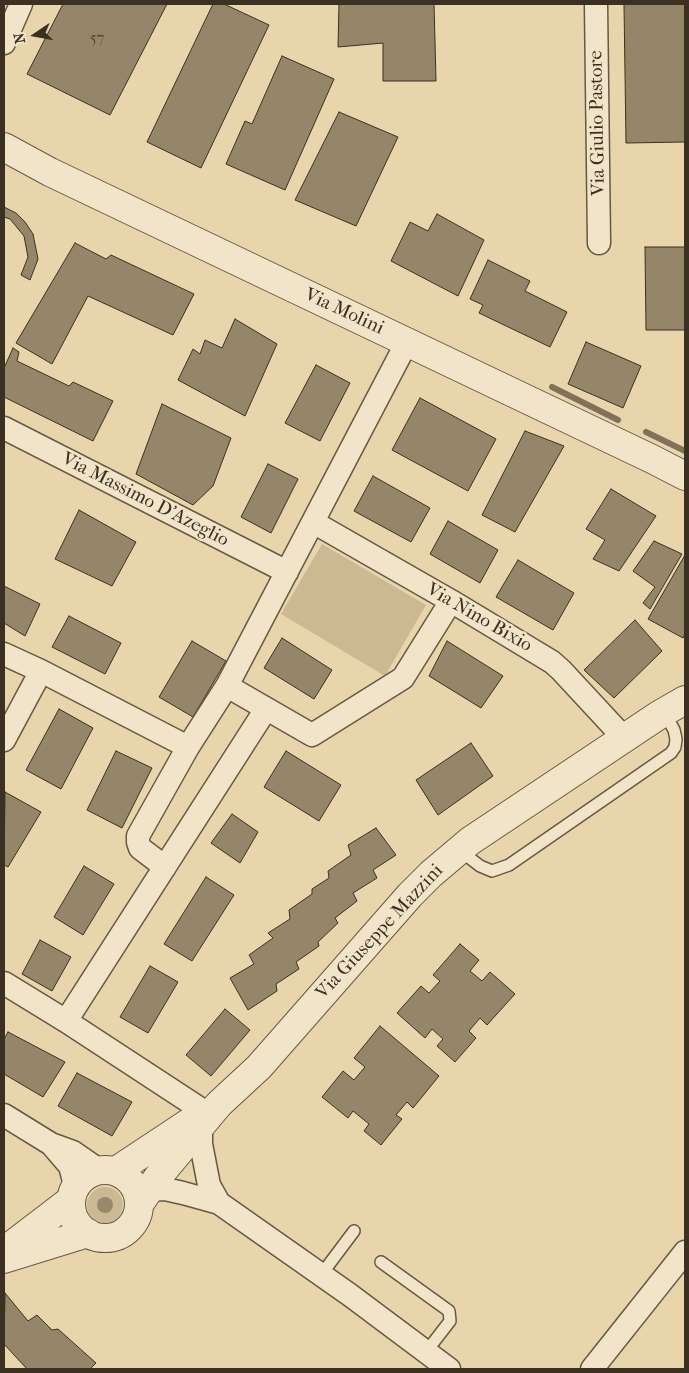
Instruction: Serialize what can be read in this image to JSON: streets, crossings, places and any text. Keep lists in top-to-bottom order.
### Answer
{
  "streets": {
    "street": [
      "Via Giulio Pastore",
      "Via Molini",
      "Via Massimo D'Azeglio",
      "Via Nino Bixio",
      "Via Giuseppe Mazzini"
    ]
  },
  "crossings": [
    ["Via Nino Bixio", "Via Giuseppe Mazzini"]
  ],
  "house_numbers": ["57"],
  "north": "left"
}
